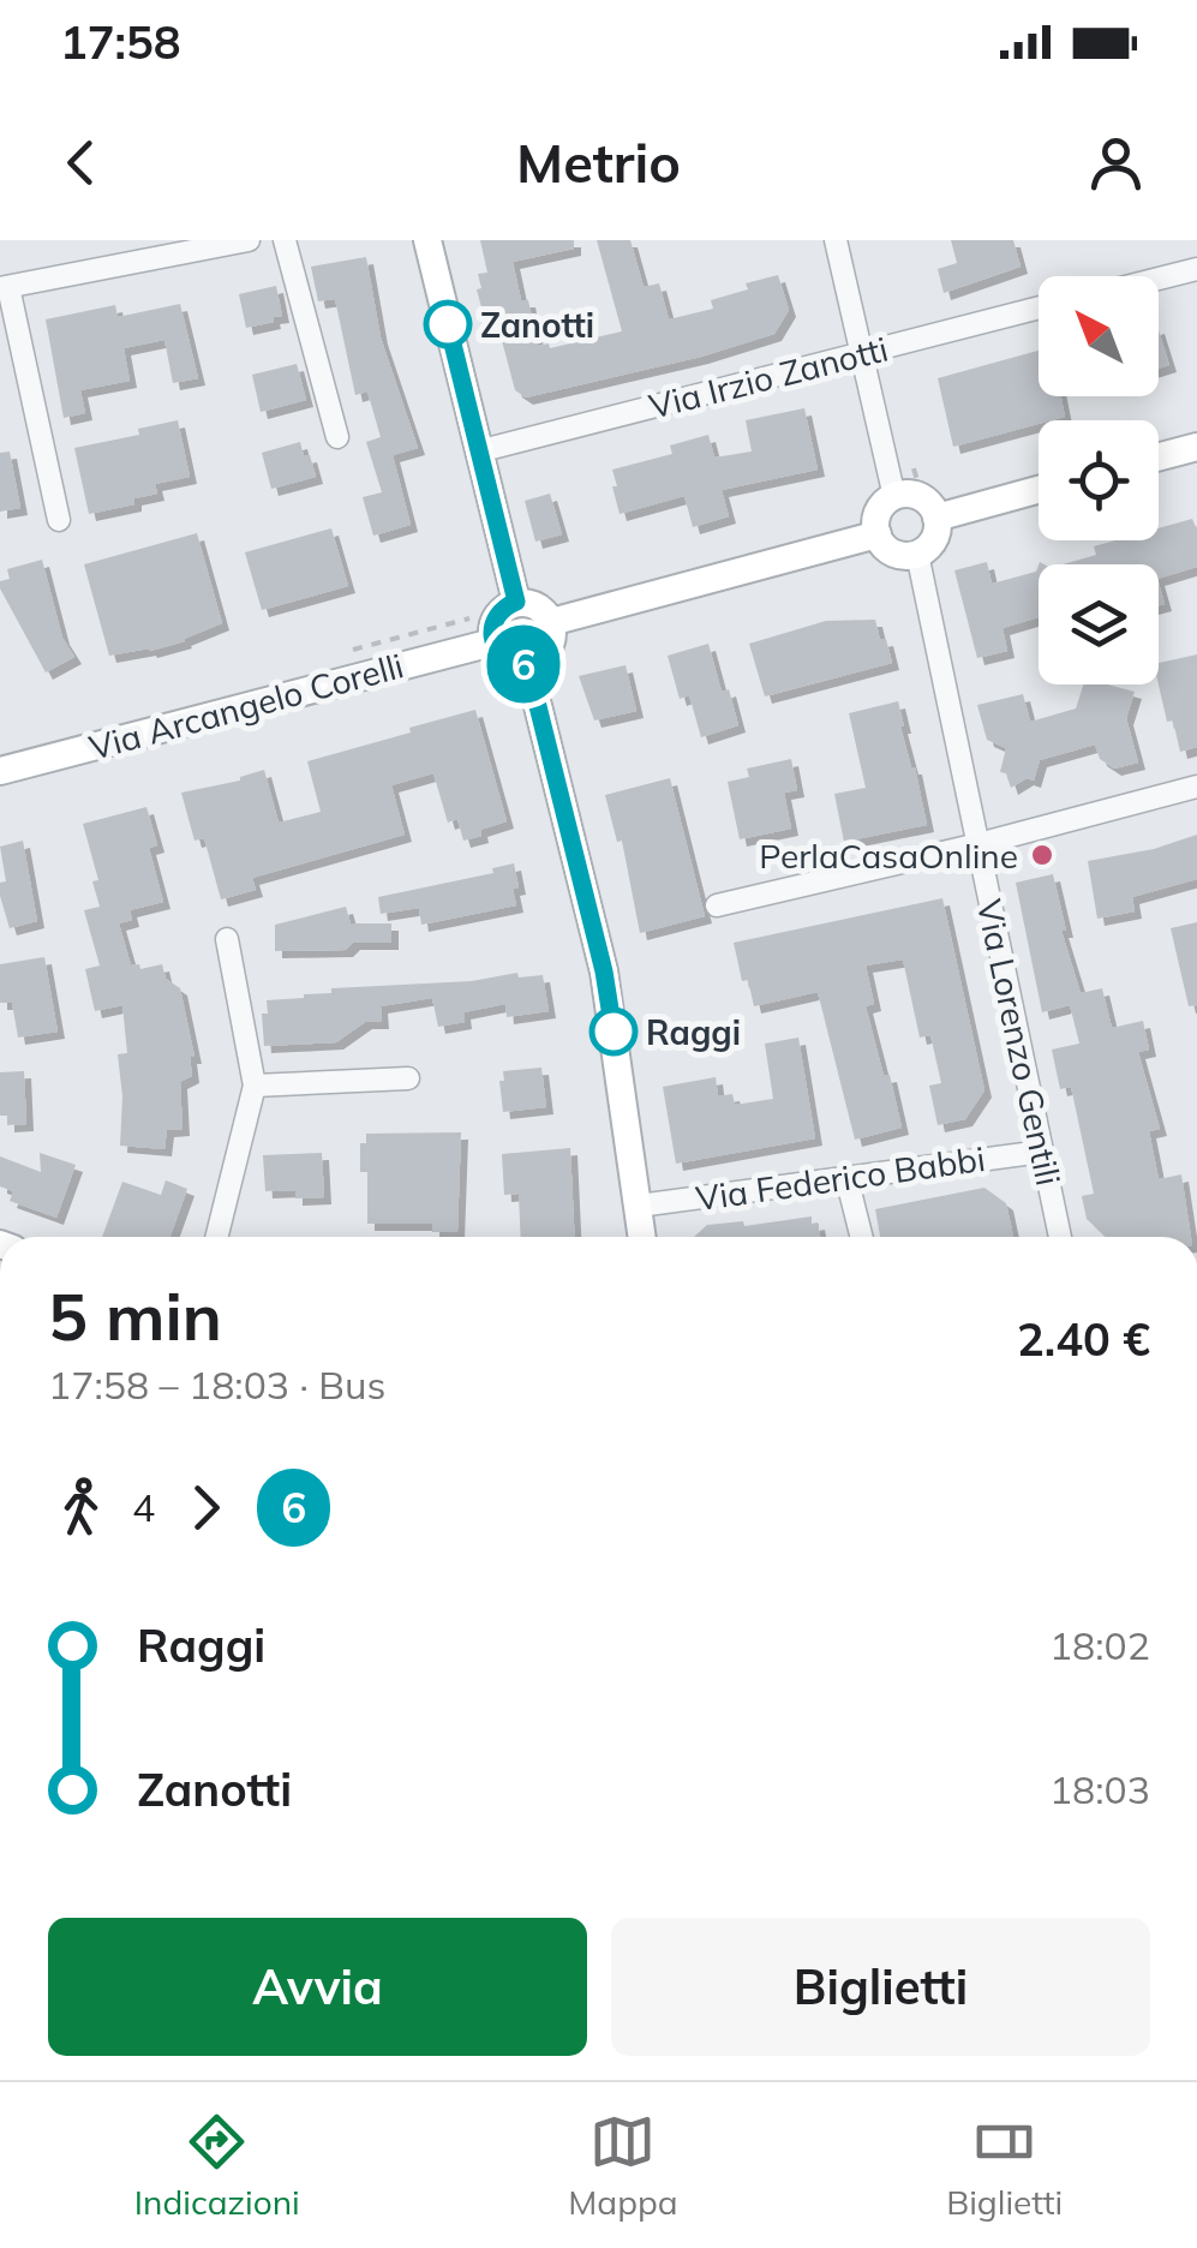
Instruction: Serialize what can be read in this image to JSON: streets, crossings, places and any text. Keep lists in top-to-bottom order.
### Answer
{
  "streets": {
    "street": [
      "Via Irzio Zanotti",
      "Via Arcangelo Corelli",
      "Via Lorenzo Gentili",
      "Via Federico Babbi"
    ]
  },
  "crossings": [
    ["Via Lorenzo Gentili", "Via Federico Babbi"]
  ],
  "places": ["Zanotti", "PerlaCasaOnline", "Raggi"],
  "lines": ["bus line 6"],
  "north": "top left",
  "page": {
    "status": "17:58",
    "header": "Metrio",
    "on_map": "6",
    "heading": ["5 min", "17:58 – 18:03 · Bus", "2.40 €"],
    "legs": ["4", "6"],
    "list": [
      {
        "name": "Raggi",
        "value": "18:02"
      },
      {
        "name": "Zanotti",
        "value": "18:03"
      }
    ],
    "buttons": ["Avvia", "Biglietti"],
    "tabs": ["Indicazioni", "Mappa", "Biglietti"]
  }
}
